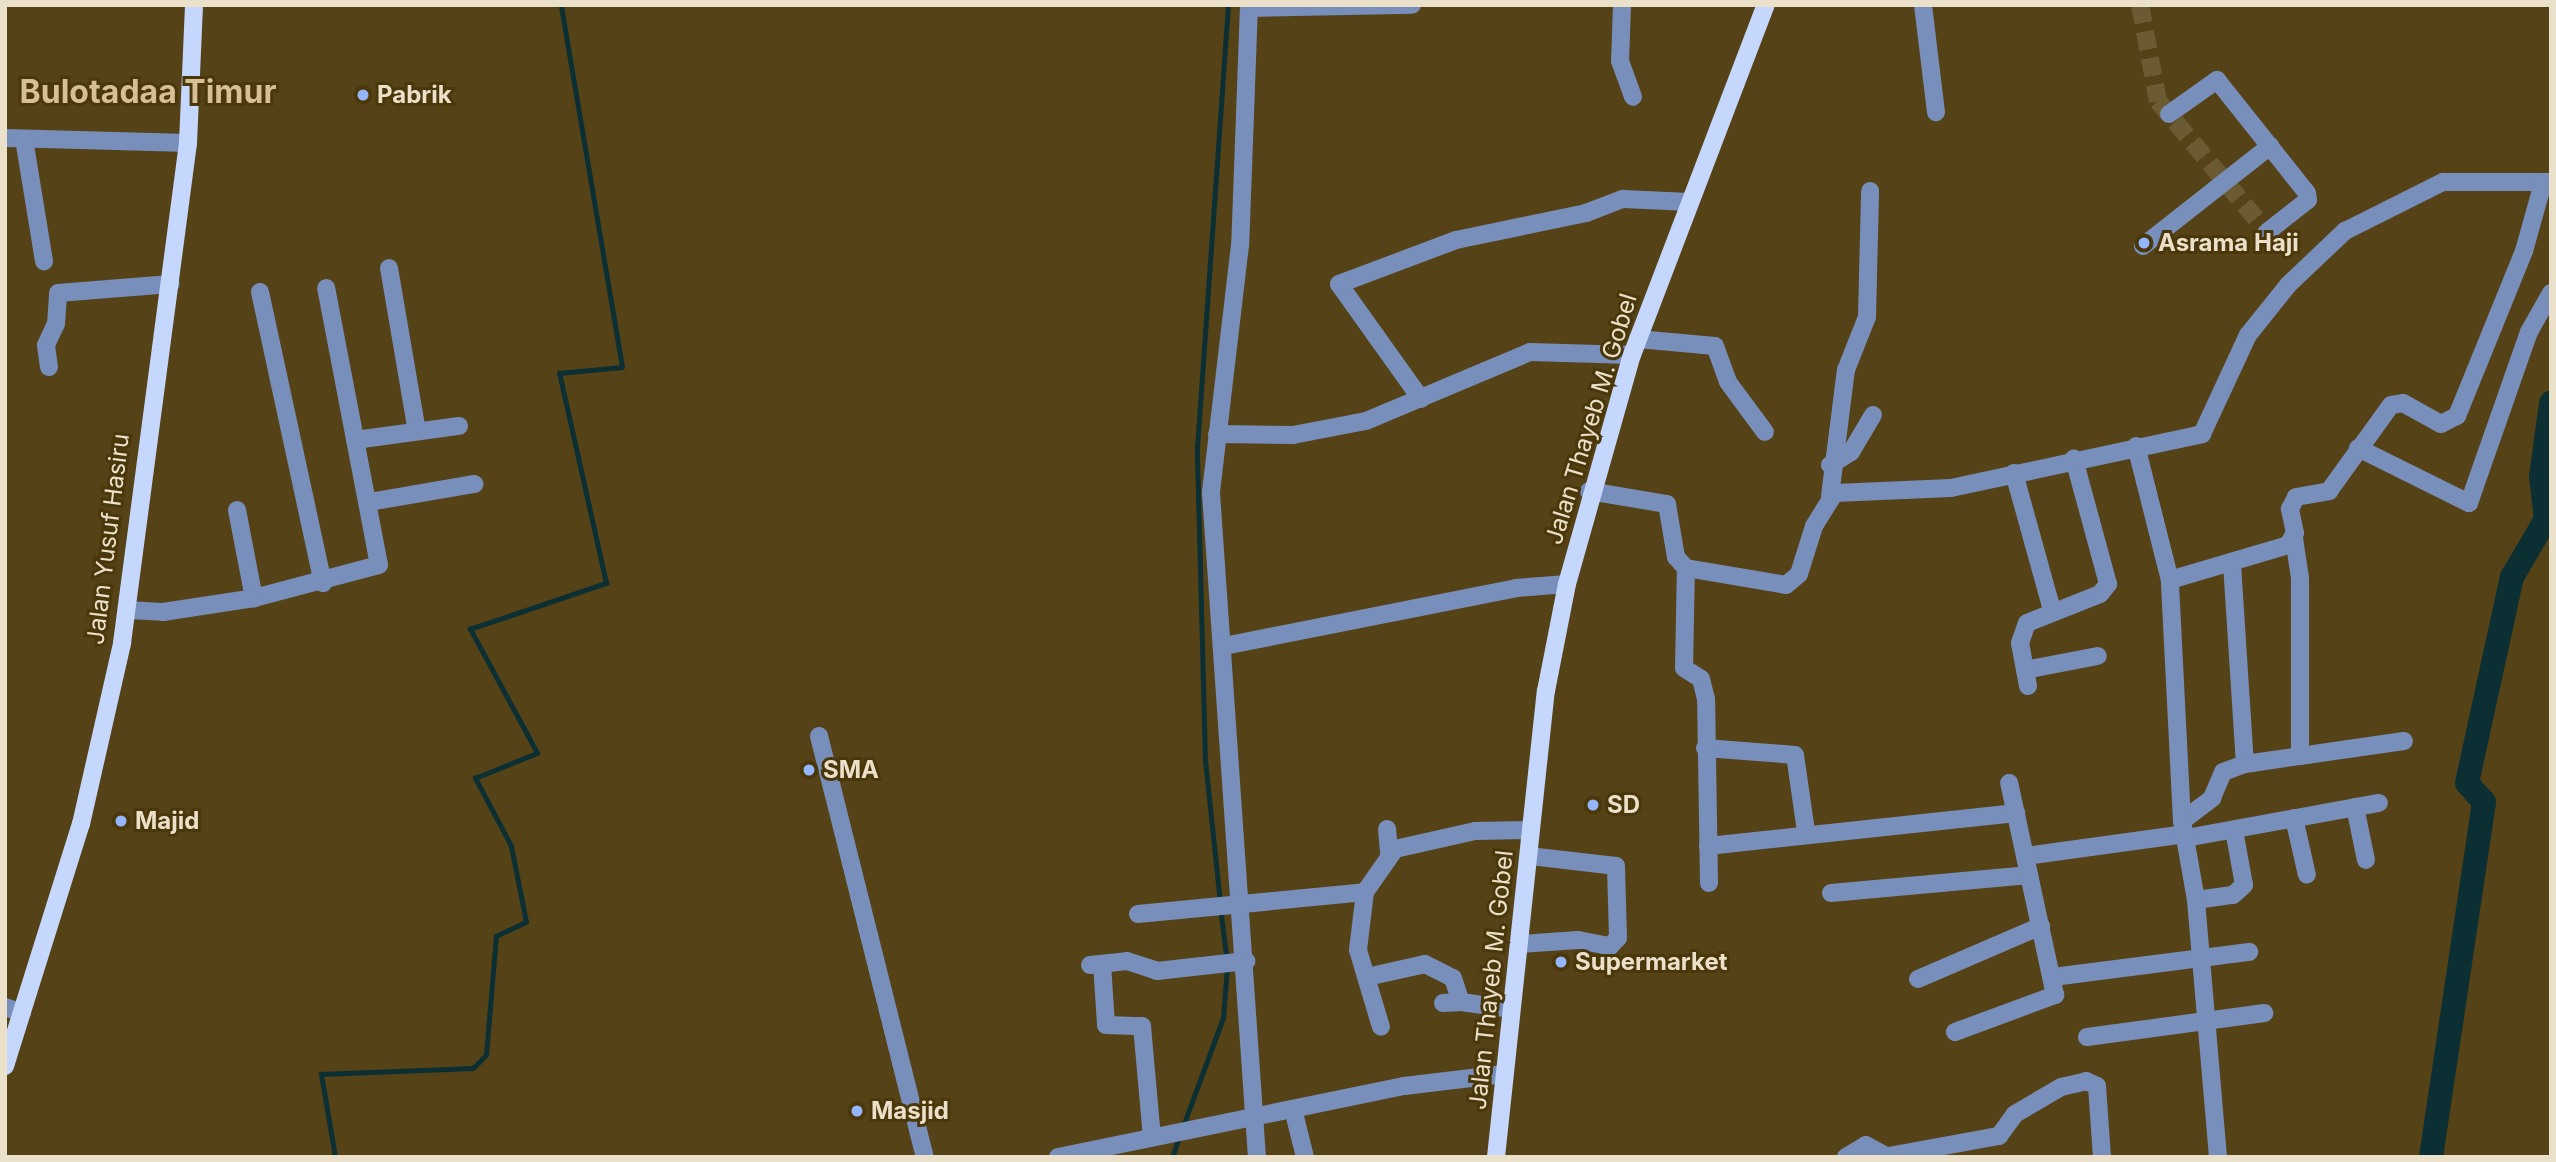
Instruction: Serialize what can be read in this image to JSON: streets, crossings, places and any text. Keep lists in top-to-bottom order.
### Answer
{
  "streets": {
    "main road": ["Jalan Thayeb M. Gobel", "Jalan Yusuf Hasiru"]
  },
  "districts": ["Bulotadaa Timur"],
  "places": [
    "Pabrik",
    "Asrama Haji",
    "SMA",
    "SD",
    "Majid",
    "Supermarket",
    "Masjid"
  ]
}
